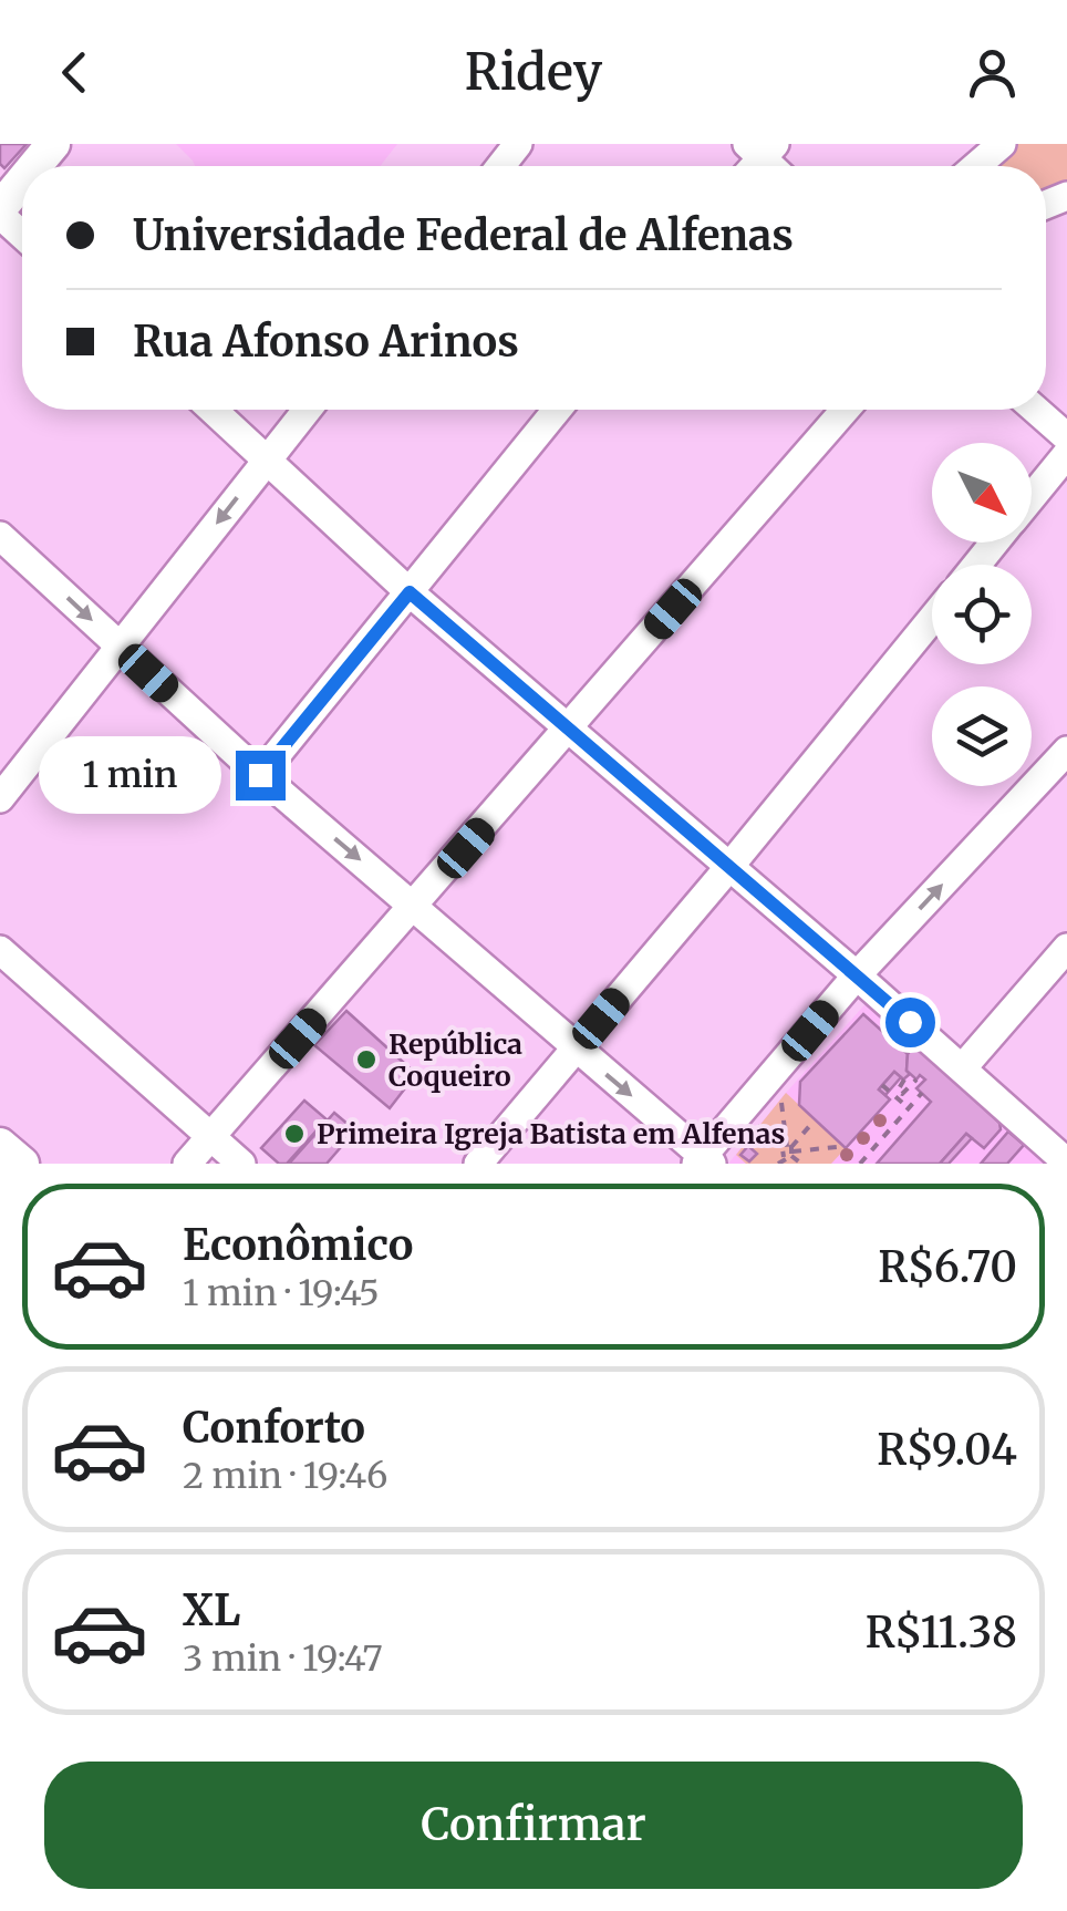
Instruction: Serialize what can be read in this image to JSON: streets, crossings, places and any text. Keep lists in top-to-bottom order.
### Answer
{
  "places": ["República Coqueiro", "Primeira Igreja Batista em Alfenas"],
  "north": "bottom right",
  "page": {
    "header": "Ridey",
    "banner": ["Universidade Federal de Alfenas", "Rua Afonso Arinos"],
    "bubble": "1 min",
    "list": [
      {
        "name": "Econômico",
        "note": "1 min · 19:45",
        "value": "R$6.70"
      },
      {
        "name": "Conforto",
        "note": "2 min · 19:46",
        "value": "R$9.04"
      },
      {
        "name": "XL",
        "note": "3 min · 19:47",
        "value": "R$11.38"
      }
    ],
    "buttons": "Confirmar"
  }
}
